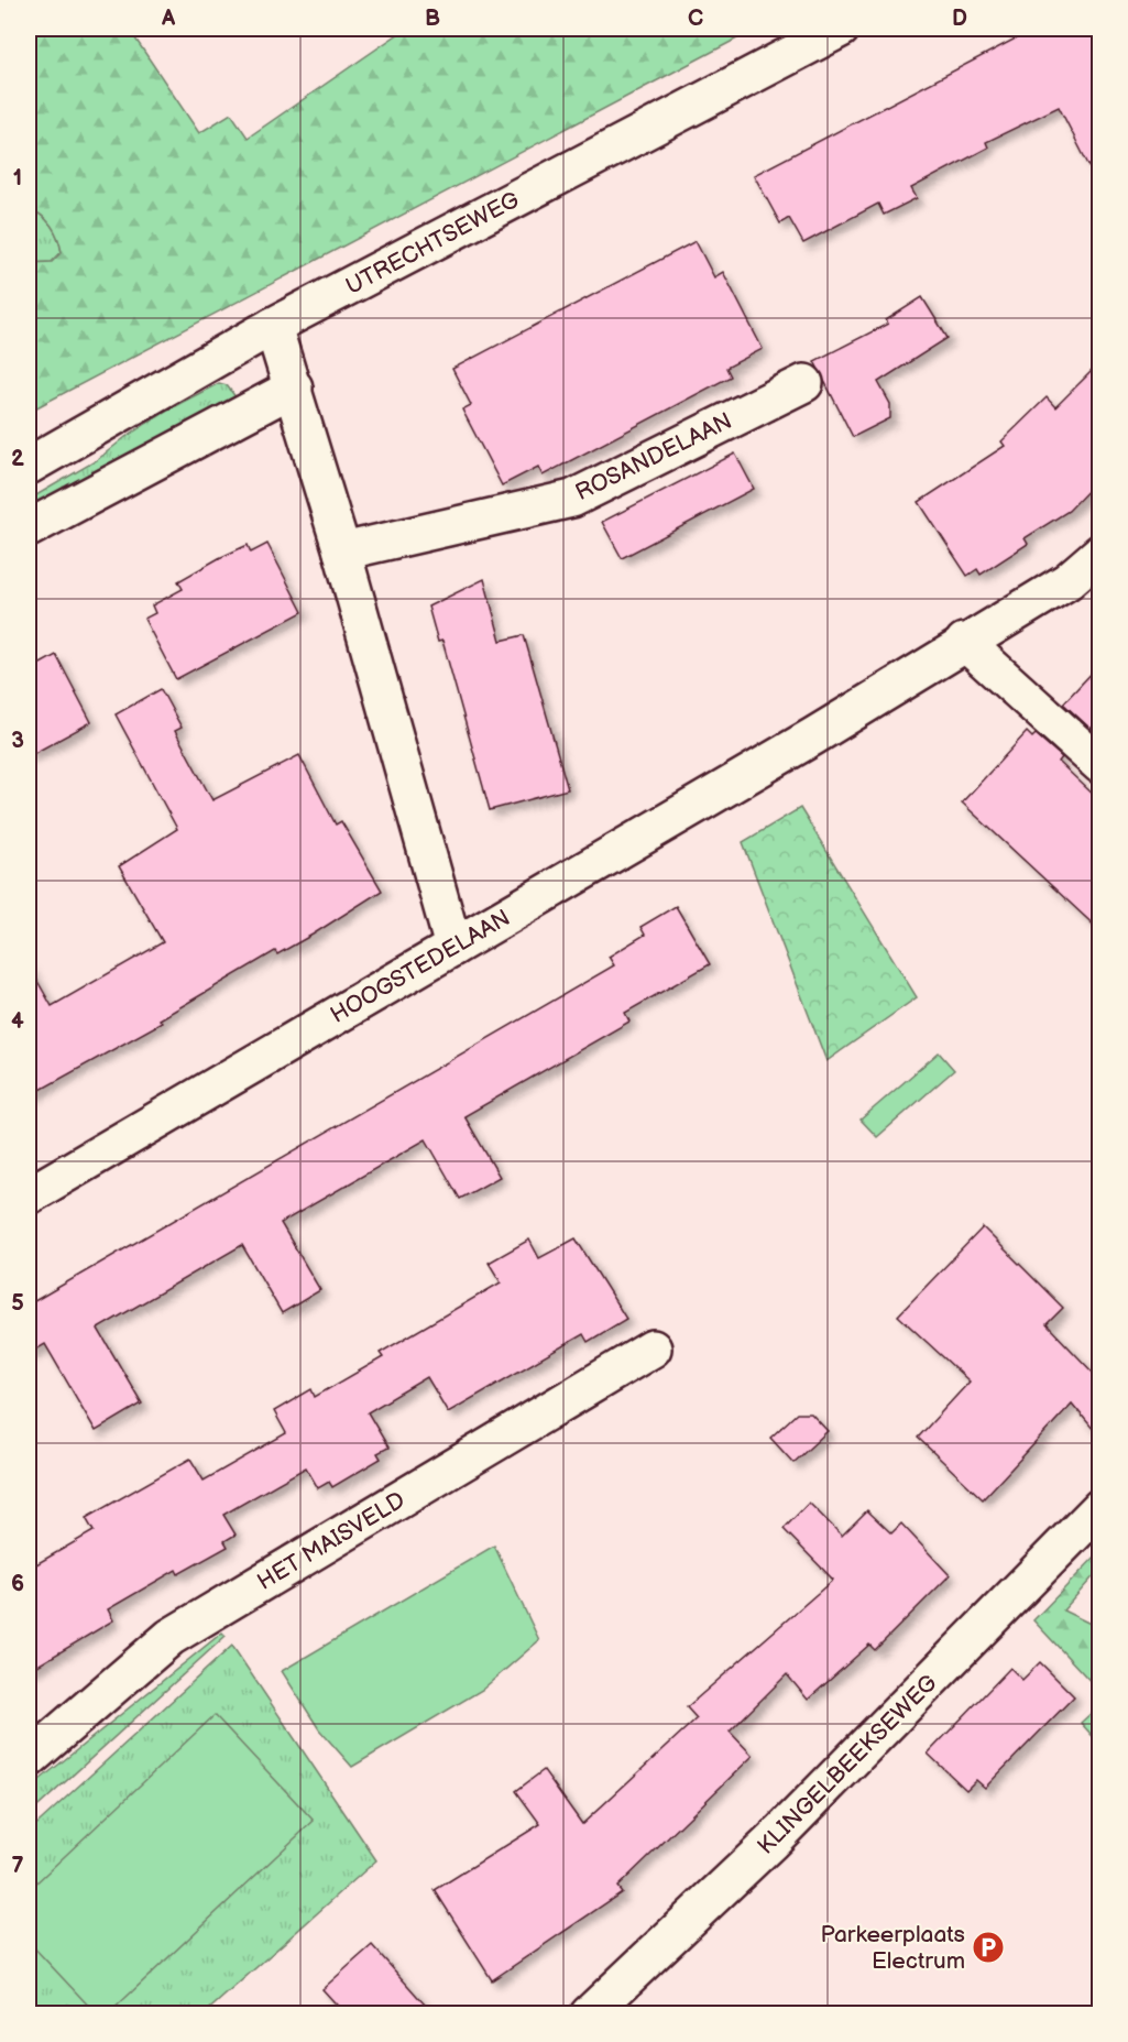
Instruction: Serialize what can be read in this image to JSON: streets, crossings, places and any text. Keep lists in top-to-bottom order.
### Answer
{
  "streets": {
    "street": [
      "UTRECHTSEWEG",
      "ROSANDELAAN",
      "HOOGSTEDELAAN",
      "HET MAISVELD",
      "KLINGELBEEKSEWEG"
    ]
  },
  "places": {
    "parking": ["Parkeerplaats Electrum"]
  },
  "grid": {
    "columns": [
      "A",
      "B",
      "C",
      "D"
    ],
    "rows": [
      "1",
      "2",
      "3",
      "4",
      "5",
      "6",
      "7"
    ]
  }
}
